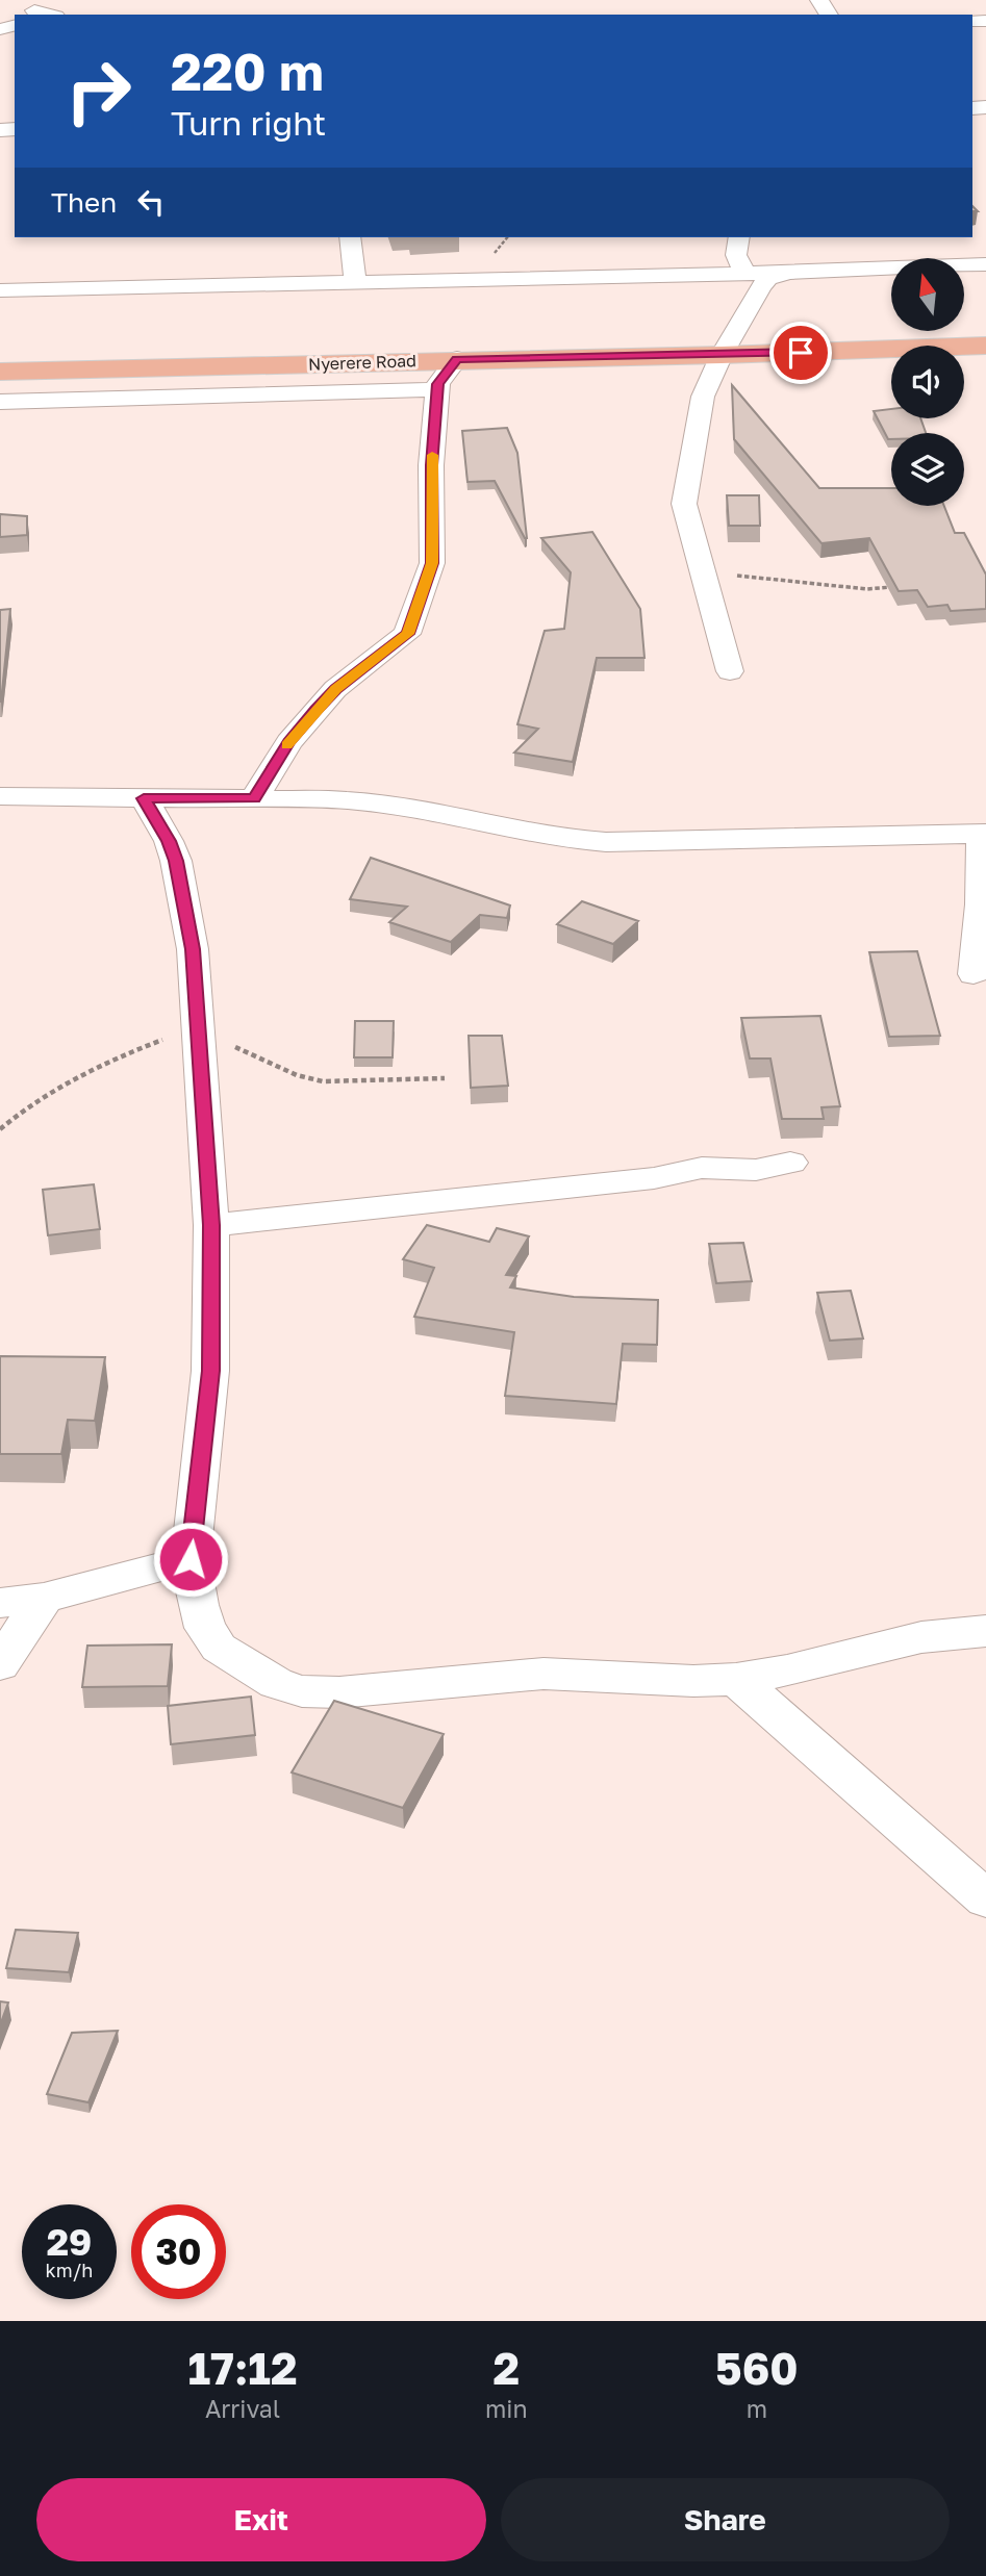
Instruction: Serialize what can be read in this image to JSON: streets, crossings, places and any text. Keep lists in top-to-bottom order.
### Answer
{
  "streets": {
    "highway": ["Nyerere Road"]
  },
  "north": "top",
  "page": {
    "turn": ["220 m", "Turn right"],
    "then": "Then",
    "speed": "29 km/h",
    "limit": "30",
    "eta": [
      "17:12",
      "Arrival",
      "2",
      "min",
      "560",
      "m"
    ],
    "buttons": ["Exit", "Share"]
  }
}
